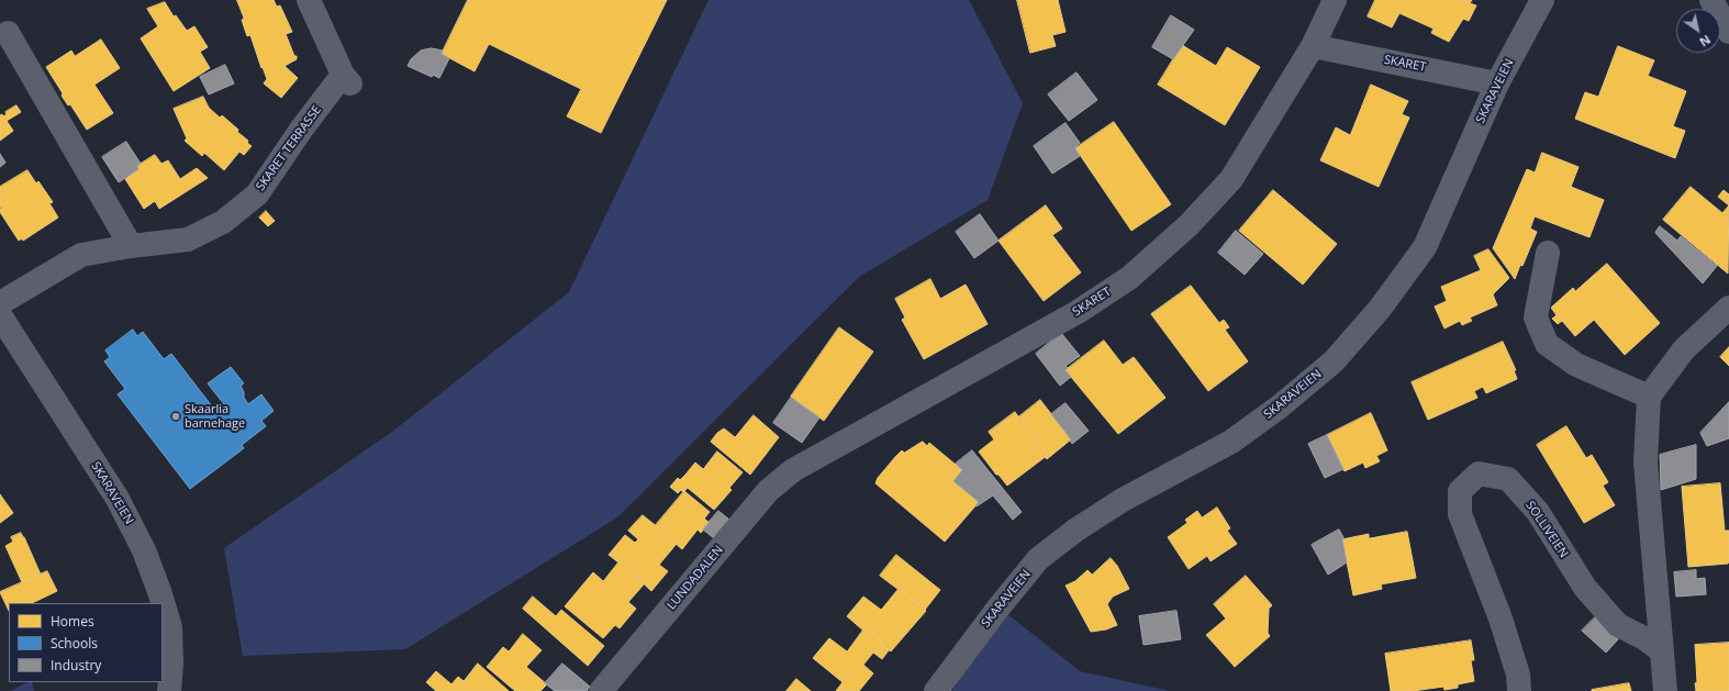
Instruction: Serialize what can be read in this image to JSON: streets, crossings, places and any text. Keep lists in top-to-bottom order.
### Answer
{
  "streets": {
    "street": [
      "SKARET",
      "SKARAVEIEN",
      "SKARET TERRASSE",
      "SOLLIVEIEN",
      "LUNDADALEN"
    ]
  },
  "crossings": [
    ["SKARET", "SKARAVEIEN"],
    ["SKARET", "LUNDADALEN"]
  ],
  "places": ["Skaarlia barnehage"],
  "legend": ["Homes", "Schools", "Industry"],
  "north": "bottom right"
}
